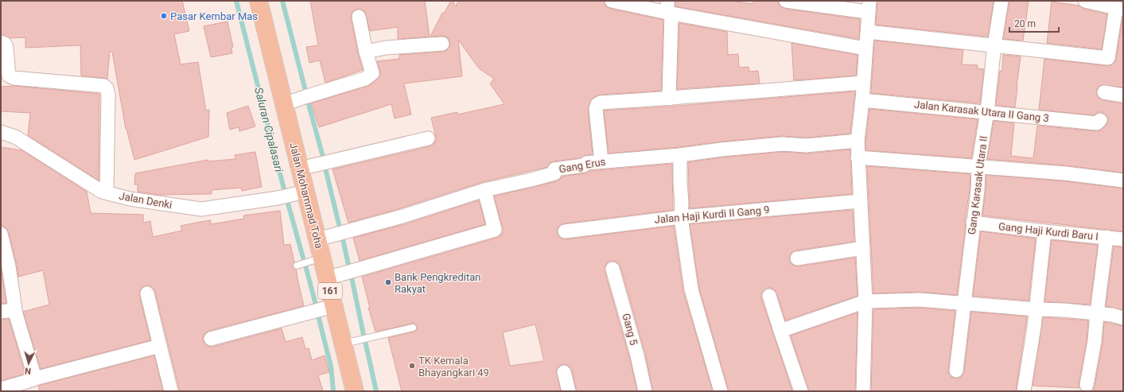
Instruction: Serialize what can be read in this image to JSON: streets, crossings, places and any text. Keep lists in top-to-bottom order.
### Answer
{
  "streets": {
    "main road": ["Jalan Mohammad Toha", "161"],
    "street": [
      "Jalan Karasak Utara II Gang 3",
      "Gang Erus",
      "Gang Karasak Utara II",
      "Jalan Denki",
      "Jalan Haji Kurdi II Gang 9",
      "Gang Haji Kurdi Baru I",
      "Gang 5"
    ]
  },
  "crossings": [
    ["Jalan Karasak Utara II Gang 3", "Gang Karasak Utara II"],
    ["Gang Erus", "Jalan Mohammad Toha"],
    ["Gang Karasak Utara II", "Gang Haji Kurdi Baru I"],
    ["Jalan Mohammad Toha", "Jalan Denki"]
  ],
  "water": ["Saluran Cipalasari"],
  "places": ["Pasar Kembar Mas", "Bank Pengkreditan Rakyat", "TK Kemala Bhayangkari 49"],
  "scale_bar": "20 m",
  "north": "bottom"
}
